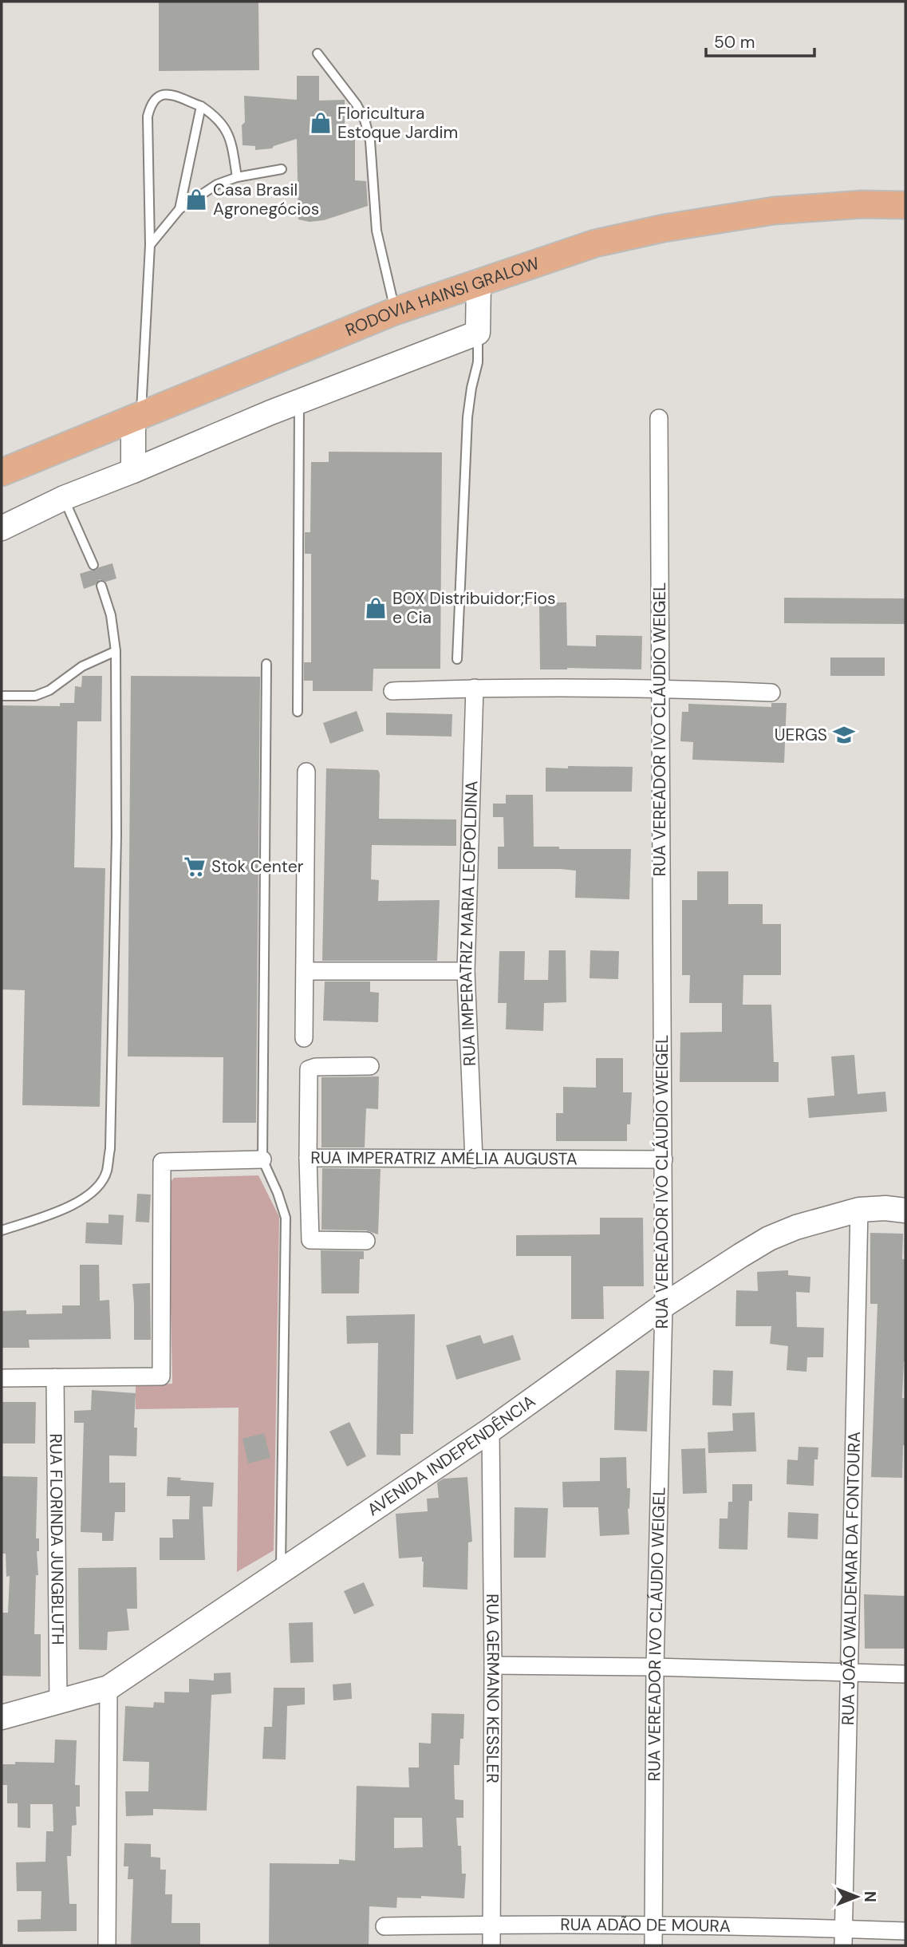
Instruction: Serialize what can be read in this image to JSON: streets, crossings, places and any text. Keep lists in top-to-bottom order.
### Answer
{
  "streets": {
    "main road": ["RODOVIA HAINSI GRALOW", "AVENIDA INDEPENDÊNCIA"],
    "street": [
      "RUA VEREADOR IVO CLÁUDIO WEIGEL",
      "RUA IMPERATRIZ MARIA LEOPOLDINA",
      "RUA IMPERATRIZ AMÉLIA AUGUSTA",
      "RUA FLORINDA JUNGBLUTH",
      "RUA JOÃO WALDEMAR DA FONTOURA",
      "RUA GERMANO KESSLER",
      "RUA ADÃO DE MOURA"
    ]
  },
  "crossings": [
    ["RUA VEREADOR IVO CLÁUDIO WEIGEL", "RUA IMPERATRIZ AMÉLIA AUGUSTA"],
    ["RUA VEREADOR IVO CLÁUDIO WEIGEL", "AVENIDA INDEPENDÊNCIA"],
    ["RUA VEREADOR IVO CLÁUDIO WEIGEL", "RUA ADÃO DE MOURA"],
    ["RUA IMPERATRIZ MARIA LEOPOLDINA", "RUA IMPERATRIZ AMÉLIA AUGUSTA"],
    ["AVENIDA INDEPENDÊNCIA", "RUA FLORINDA JUNGBLUTH"],
    ["AVENIDA INDEPENDÊNCIA", "RUA JOÃO WALDEMAR DA FONTOURA"],
    ["AVENIDA INDEPENDÊNCIA", "RUA GERMANO KESSLER"],
    ["RUA JOÃO WALDEMAR DA FONTOURA", "RUA ADÃO DE MOURA"],
    ["RUA GERMANO KESSLER", "RUA ADÃO DE MOURA"]
  ],
  "places": {
    "shop": ["Floricultura Estoque Jardim", "Casa Brasil Agronegócios", "BOX Distribuidor;Fios e Cia"],
    "school or university": ["UERGS"],
    "supermarket": ["Stok Center"]
  },
  "scale_bar": "50 m",
  "north": "right"
}
